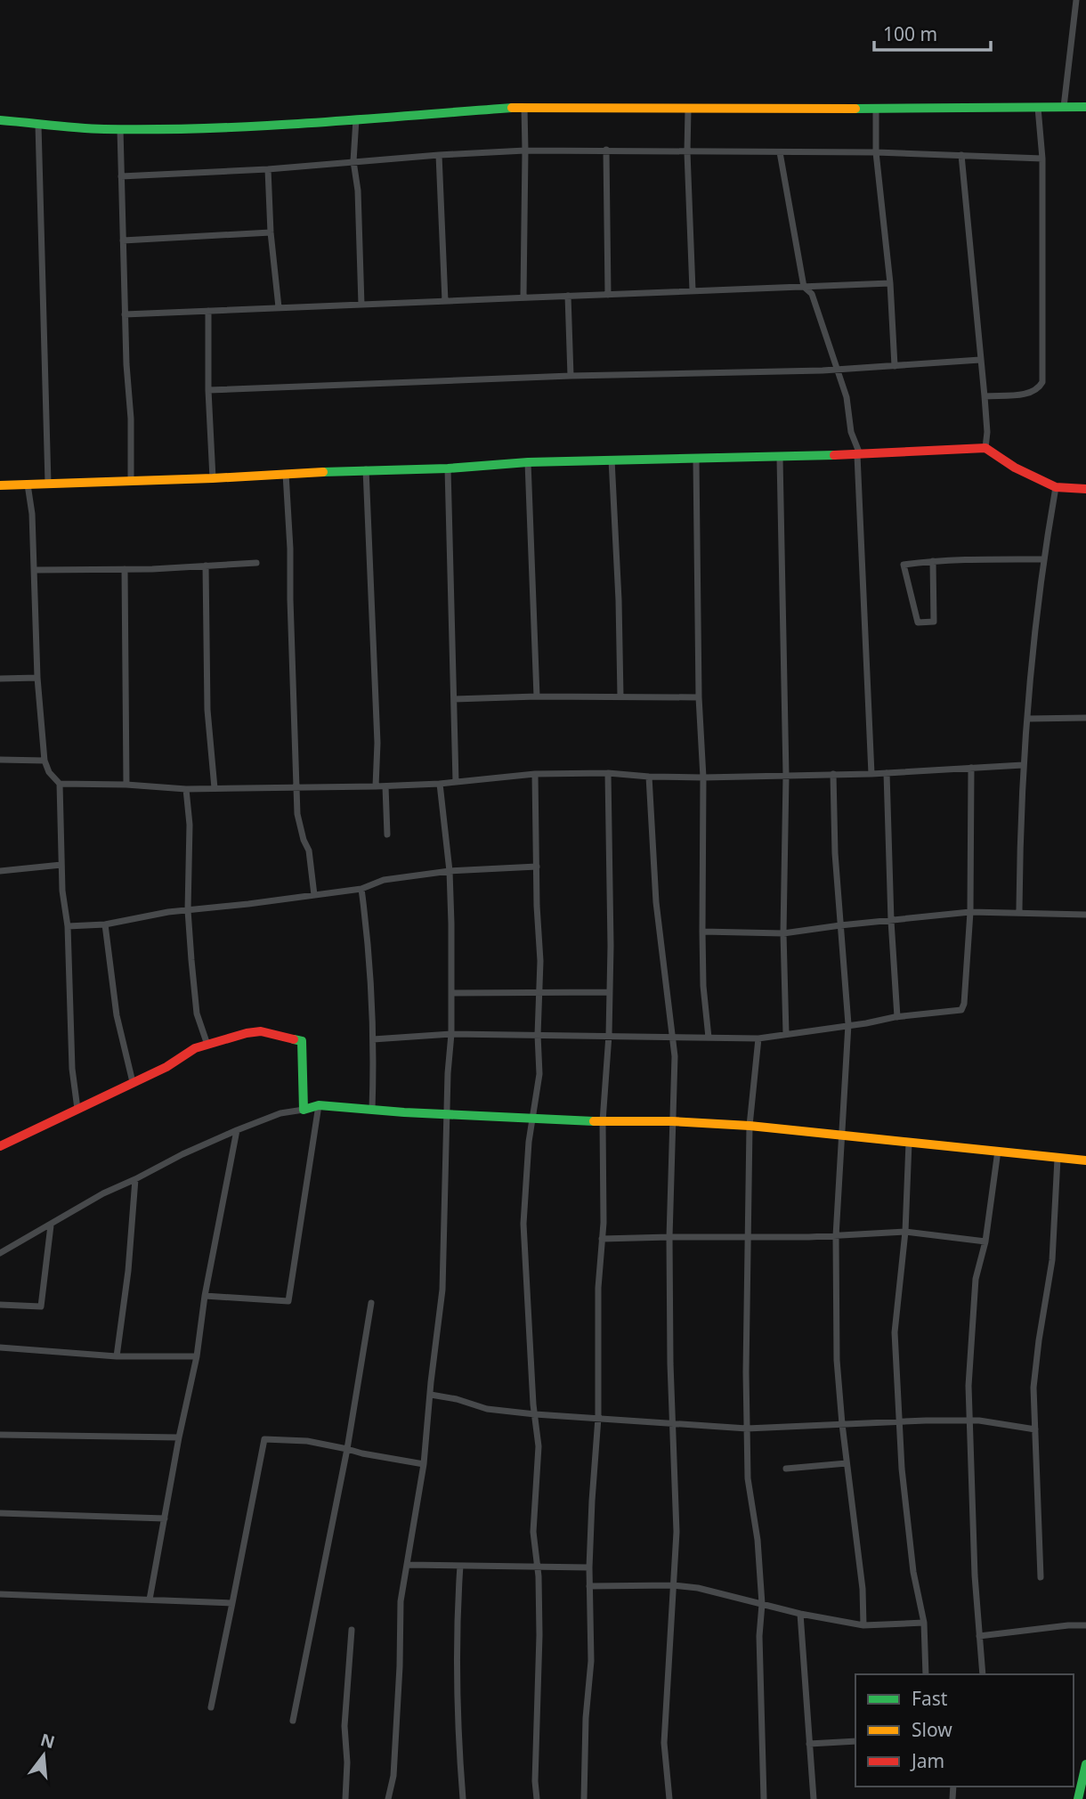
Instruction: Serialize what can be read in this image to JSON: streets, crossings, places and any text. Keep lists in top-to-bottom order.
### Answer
{
  "legend": ["Fast", "Slow", "Jam"],
  "scale_bar": "100 m",
  "north": "top"
}
